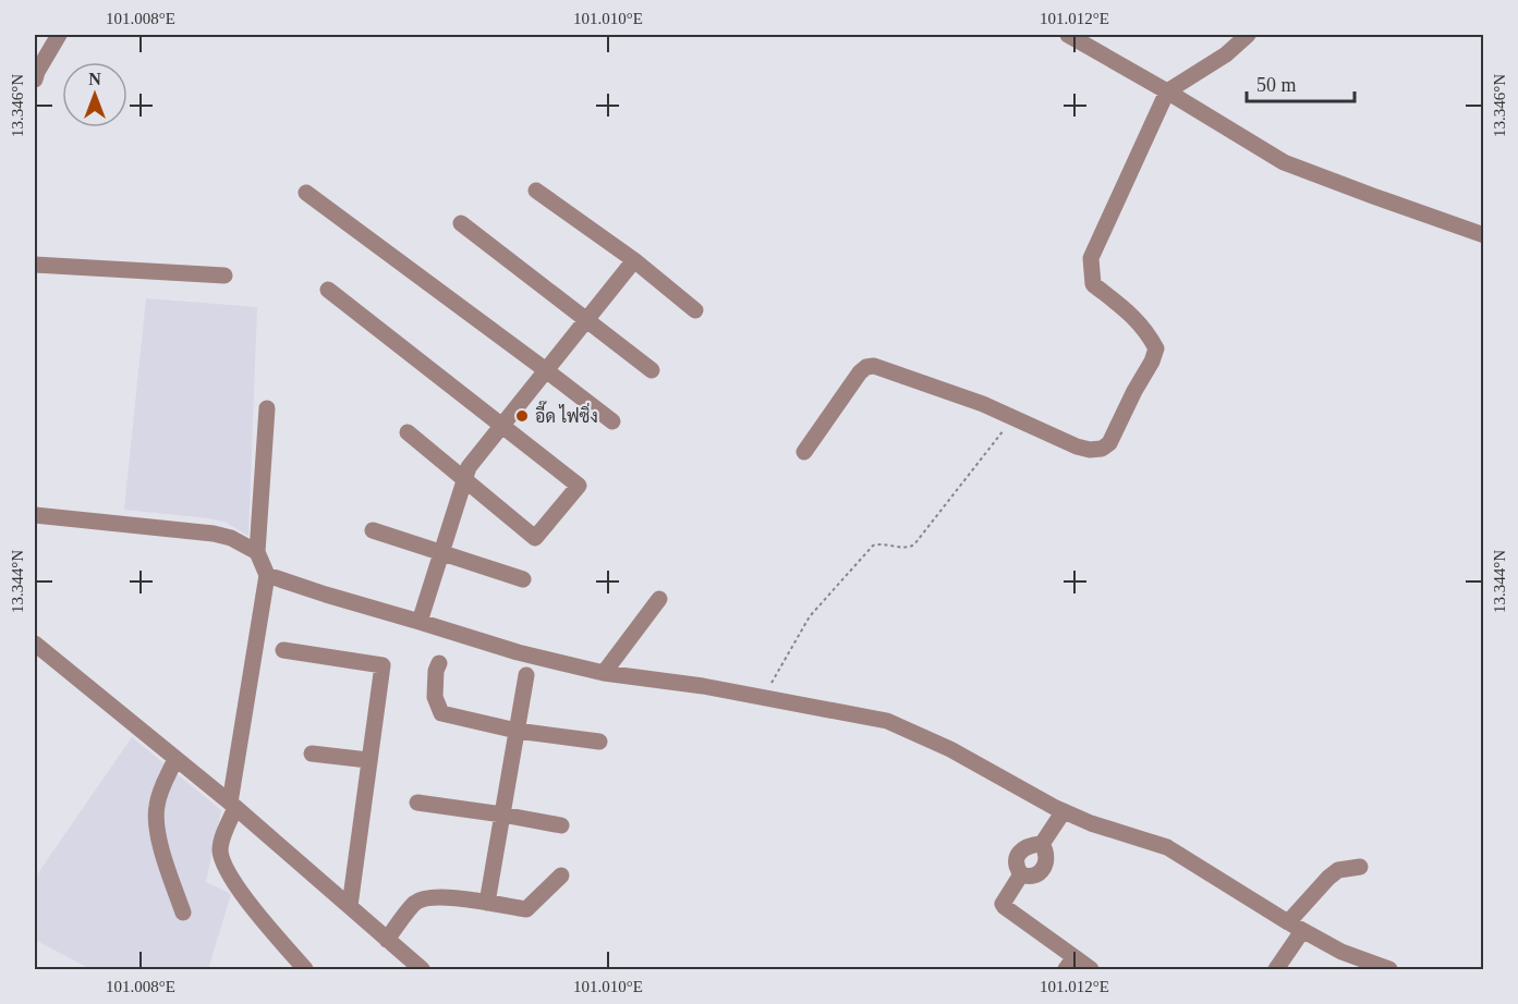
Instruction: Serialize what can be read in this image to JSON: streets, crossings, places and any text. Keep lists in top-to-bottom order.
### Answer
{
  "places": ["อี๊ด ไฟซิ่ง"],
  "scale_bar": "50 m",
  "north": "top",
  "coordinates": [
    "101.008°E",
    "101.010°E",
    "101.012°E",
    "13.346°N",
    "13.344°N"
  ]
}
